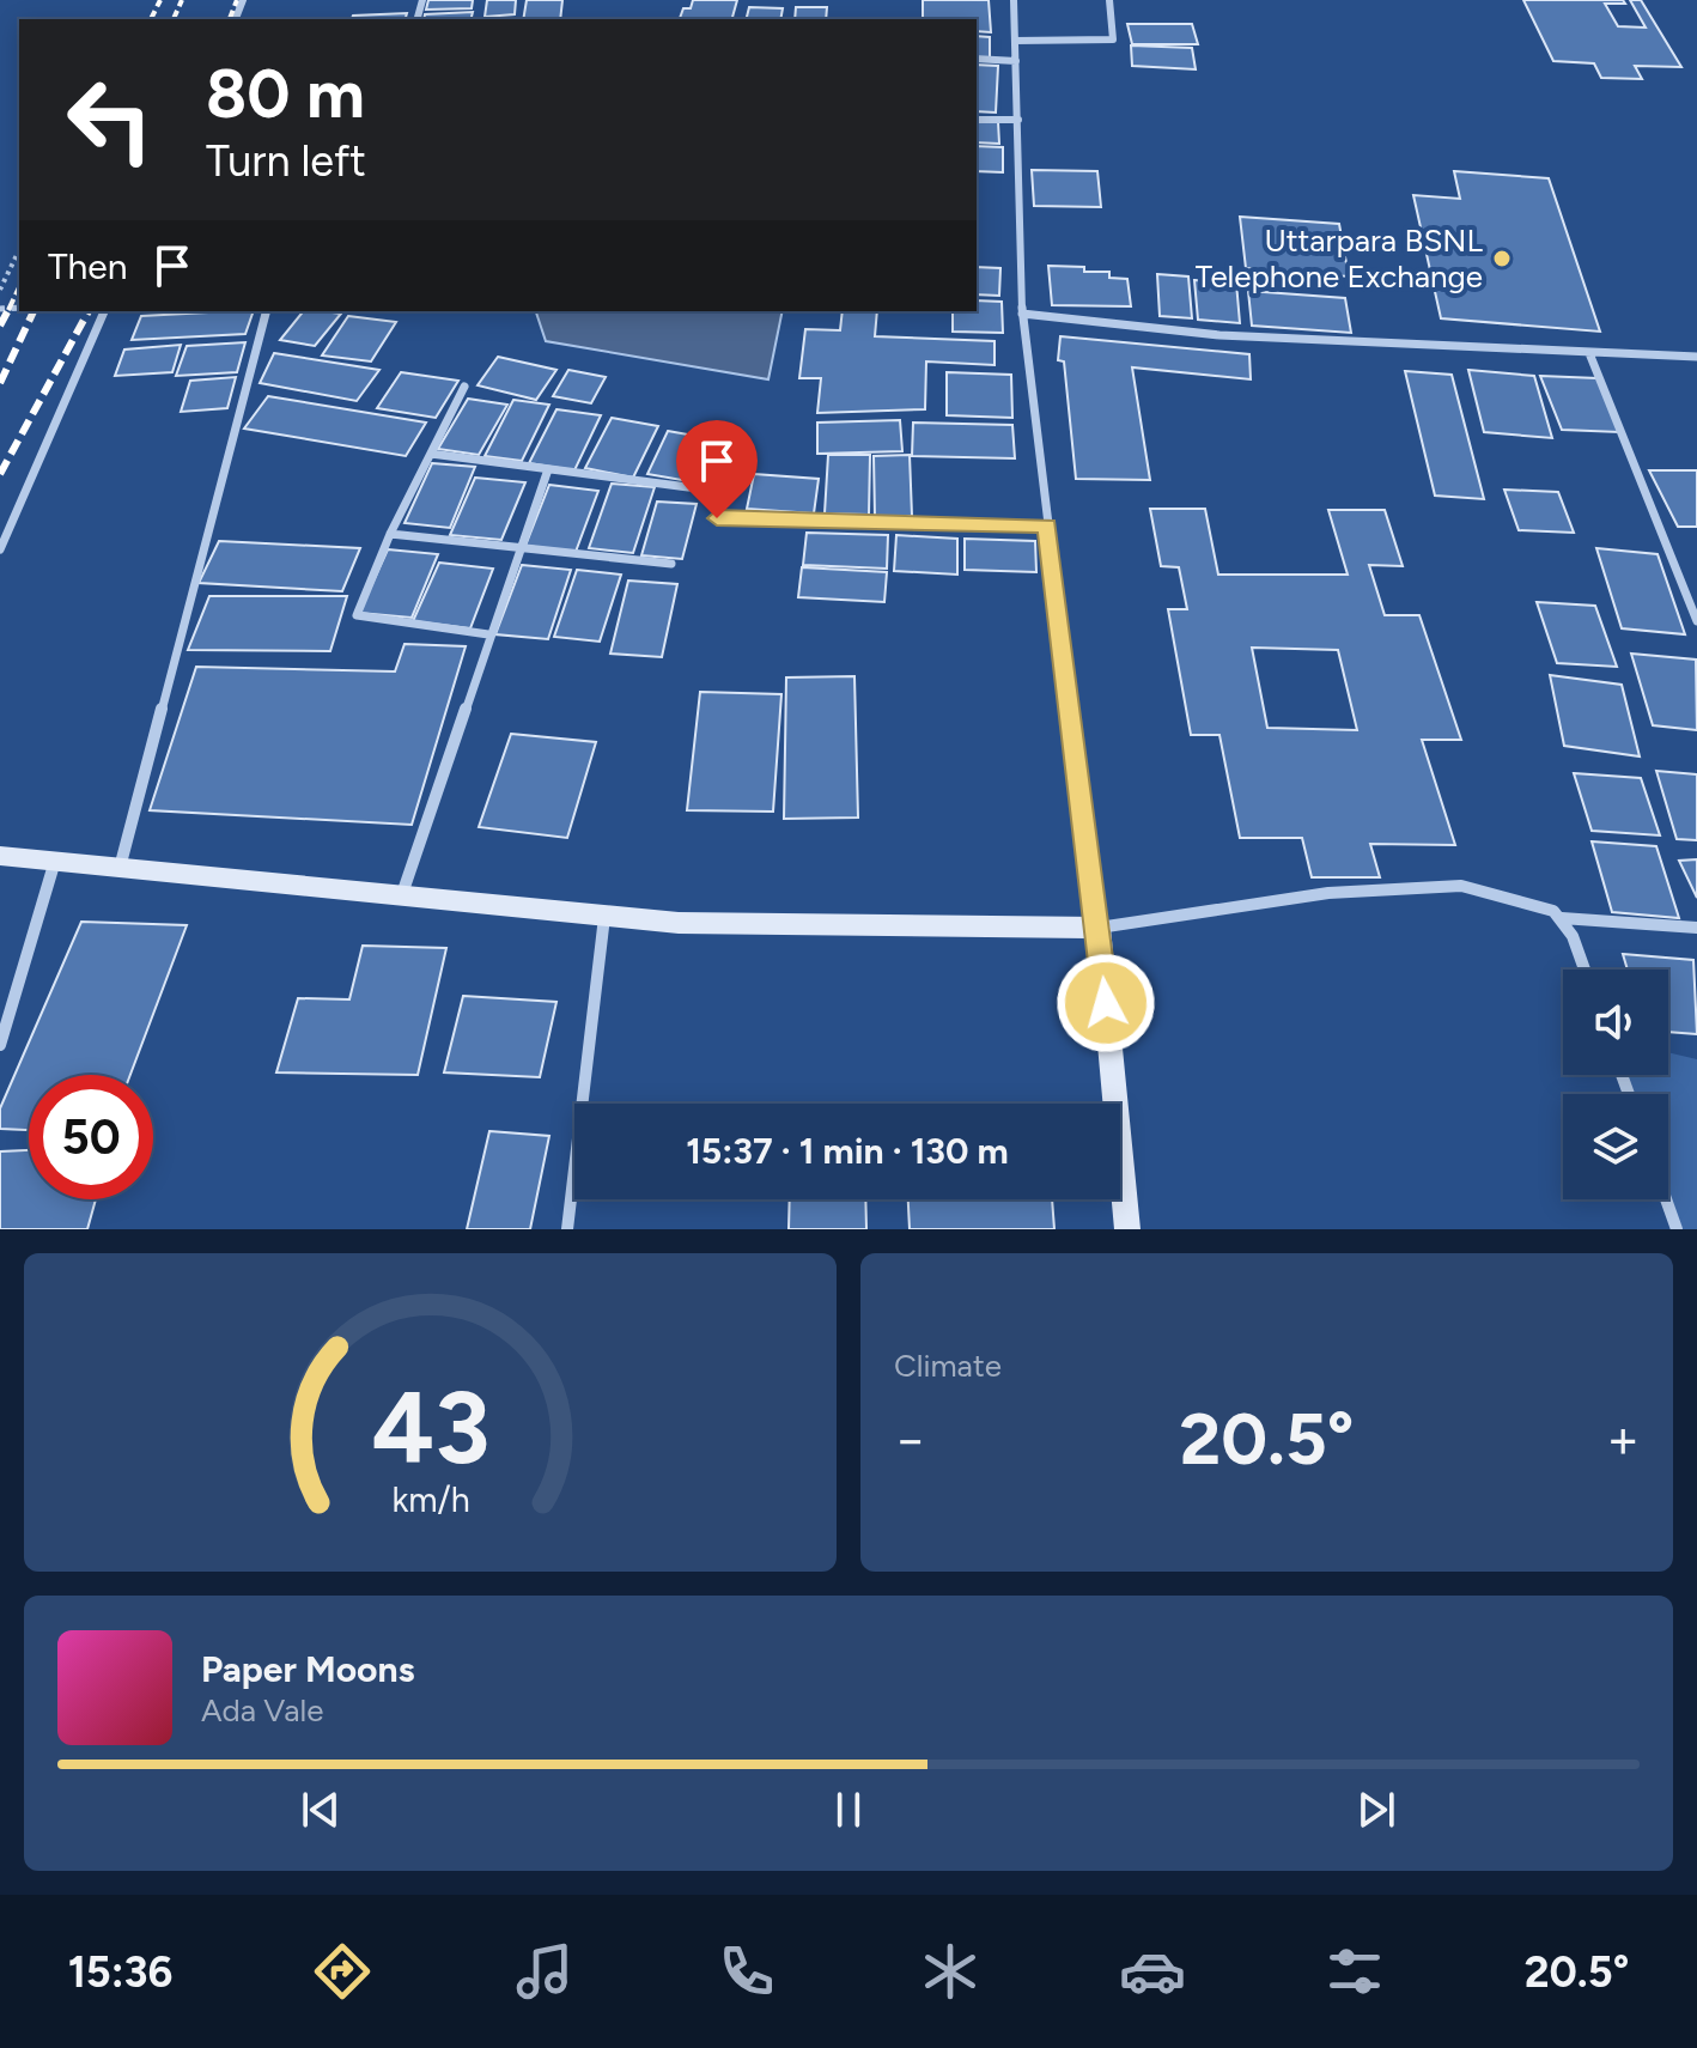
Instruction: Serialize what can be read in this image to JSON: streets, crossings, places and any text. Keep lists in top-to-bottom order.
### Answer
{
  "places": ["Uttarpara BSNL Telephone Exchange"],
  "page": {
    "turn": ["80 m", "Turn left"],
    "then": "Then",
    "limit": "50",
    "trip": "15:37 · 1 min · 130 m",
    "tile": "Climate",
    "heat": ["−", "20.5°", "+"],
    "song": ["Paper Moons", "Ada Vale"],
    "tabs": ["15:36", "20.5°"],
    "gauge": ["43", "km/h"]
  }
}
